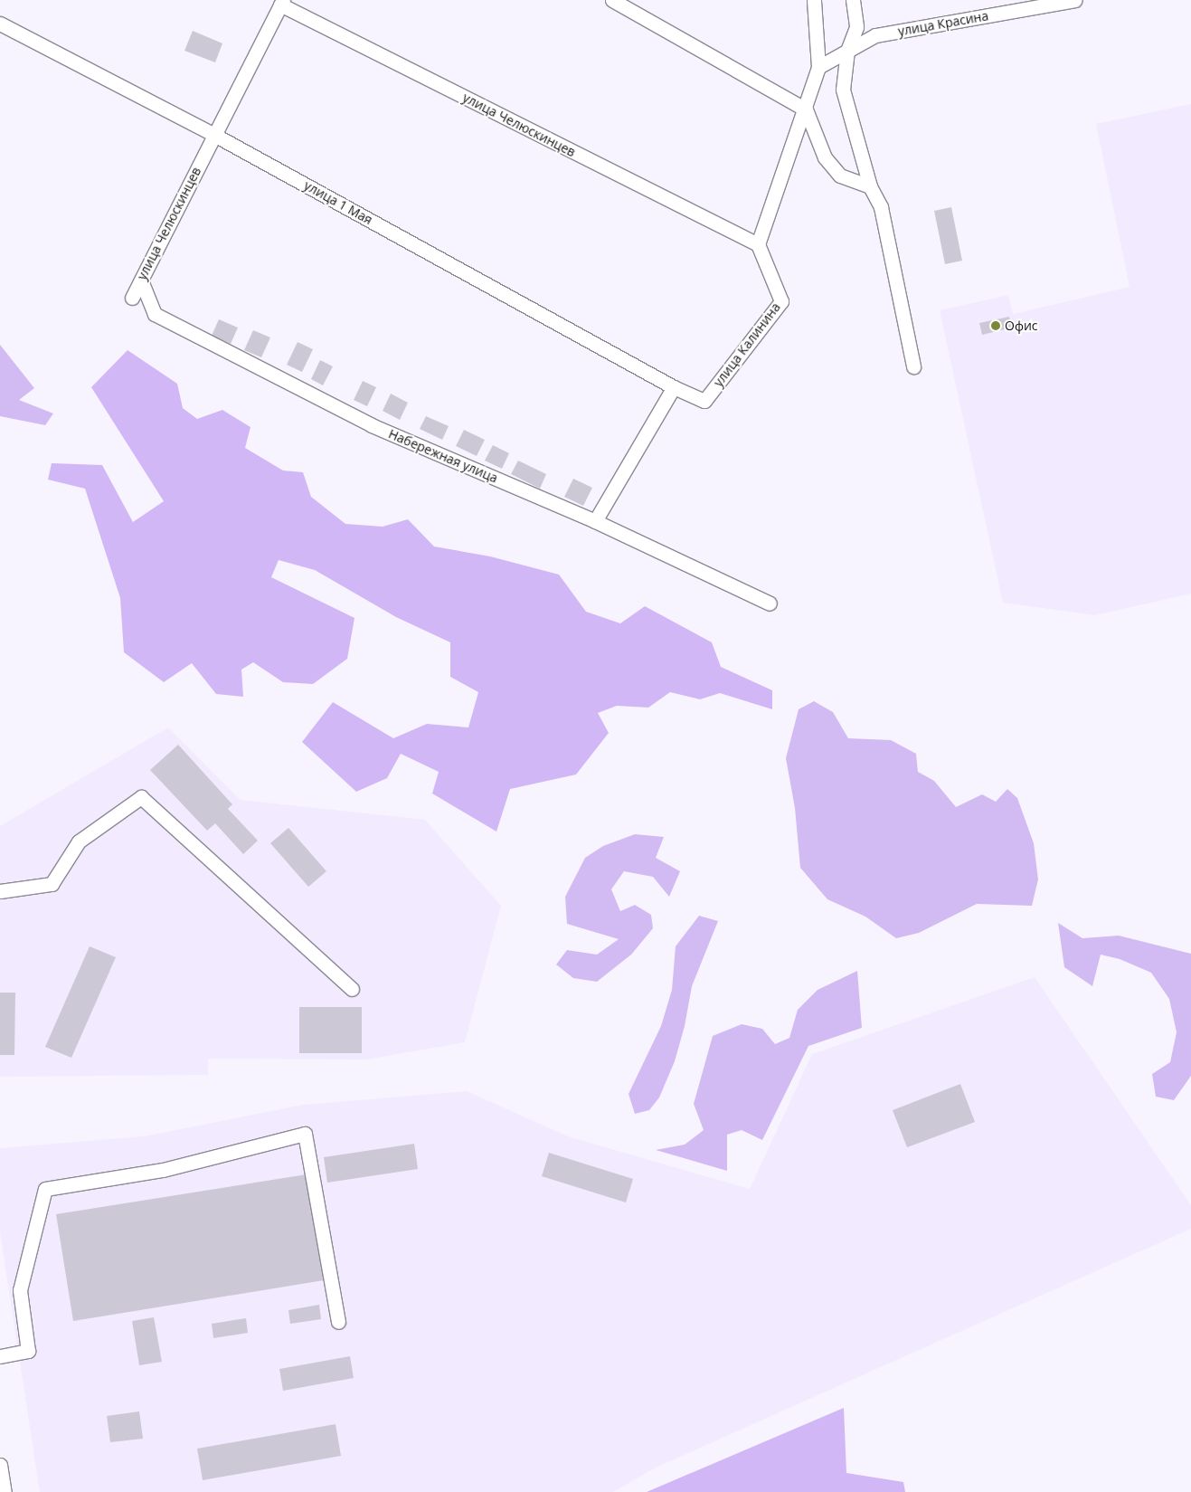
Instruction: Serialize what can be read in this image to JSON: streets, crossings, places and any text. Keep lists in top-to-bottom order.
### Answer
{
  "streets": {
    "street": [
      "улица Красина",
      "улица Челюскинцев",
      "улица 1 Мая",
      "улица Калинина",
      "Набережная улица"
    ]
  },
  "crossings": [
    ["улица Челюскинцев", "улица 1 Мая"],
    ["улица Челюскинцев", "улица Калинина"],
    ["улица Челюскинцев", "Набережная улица"],
    ["улица 1 Мая", "улица Калинина"]
  ],
  "places": ["Офис"]
}
